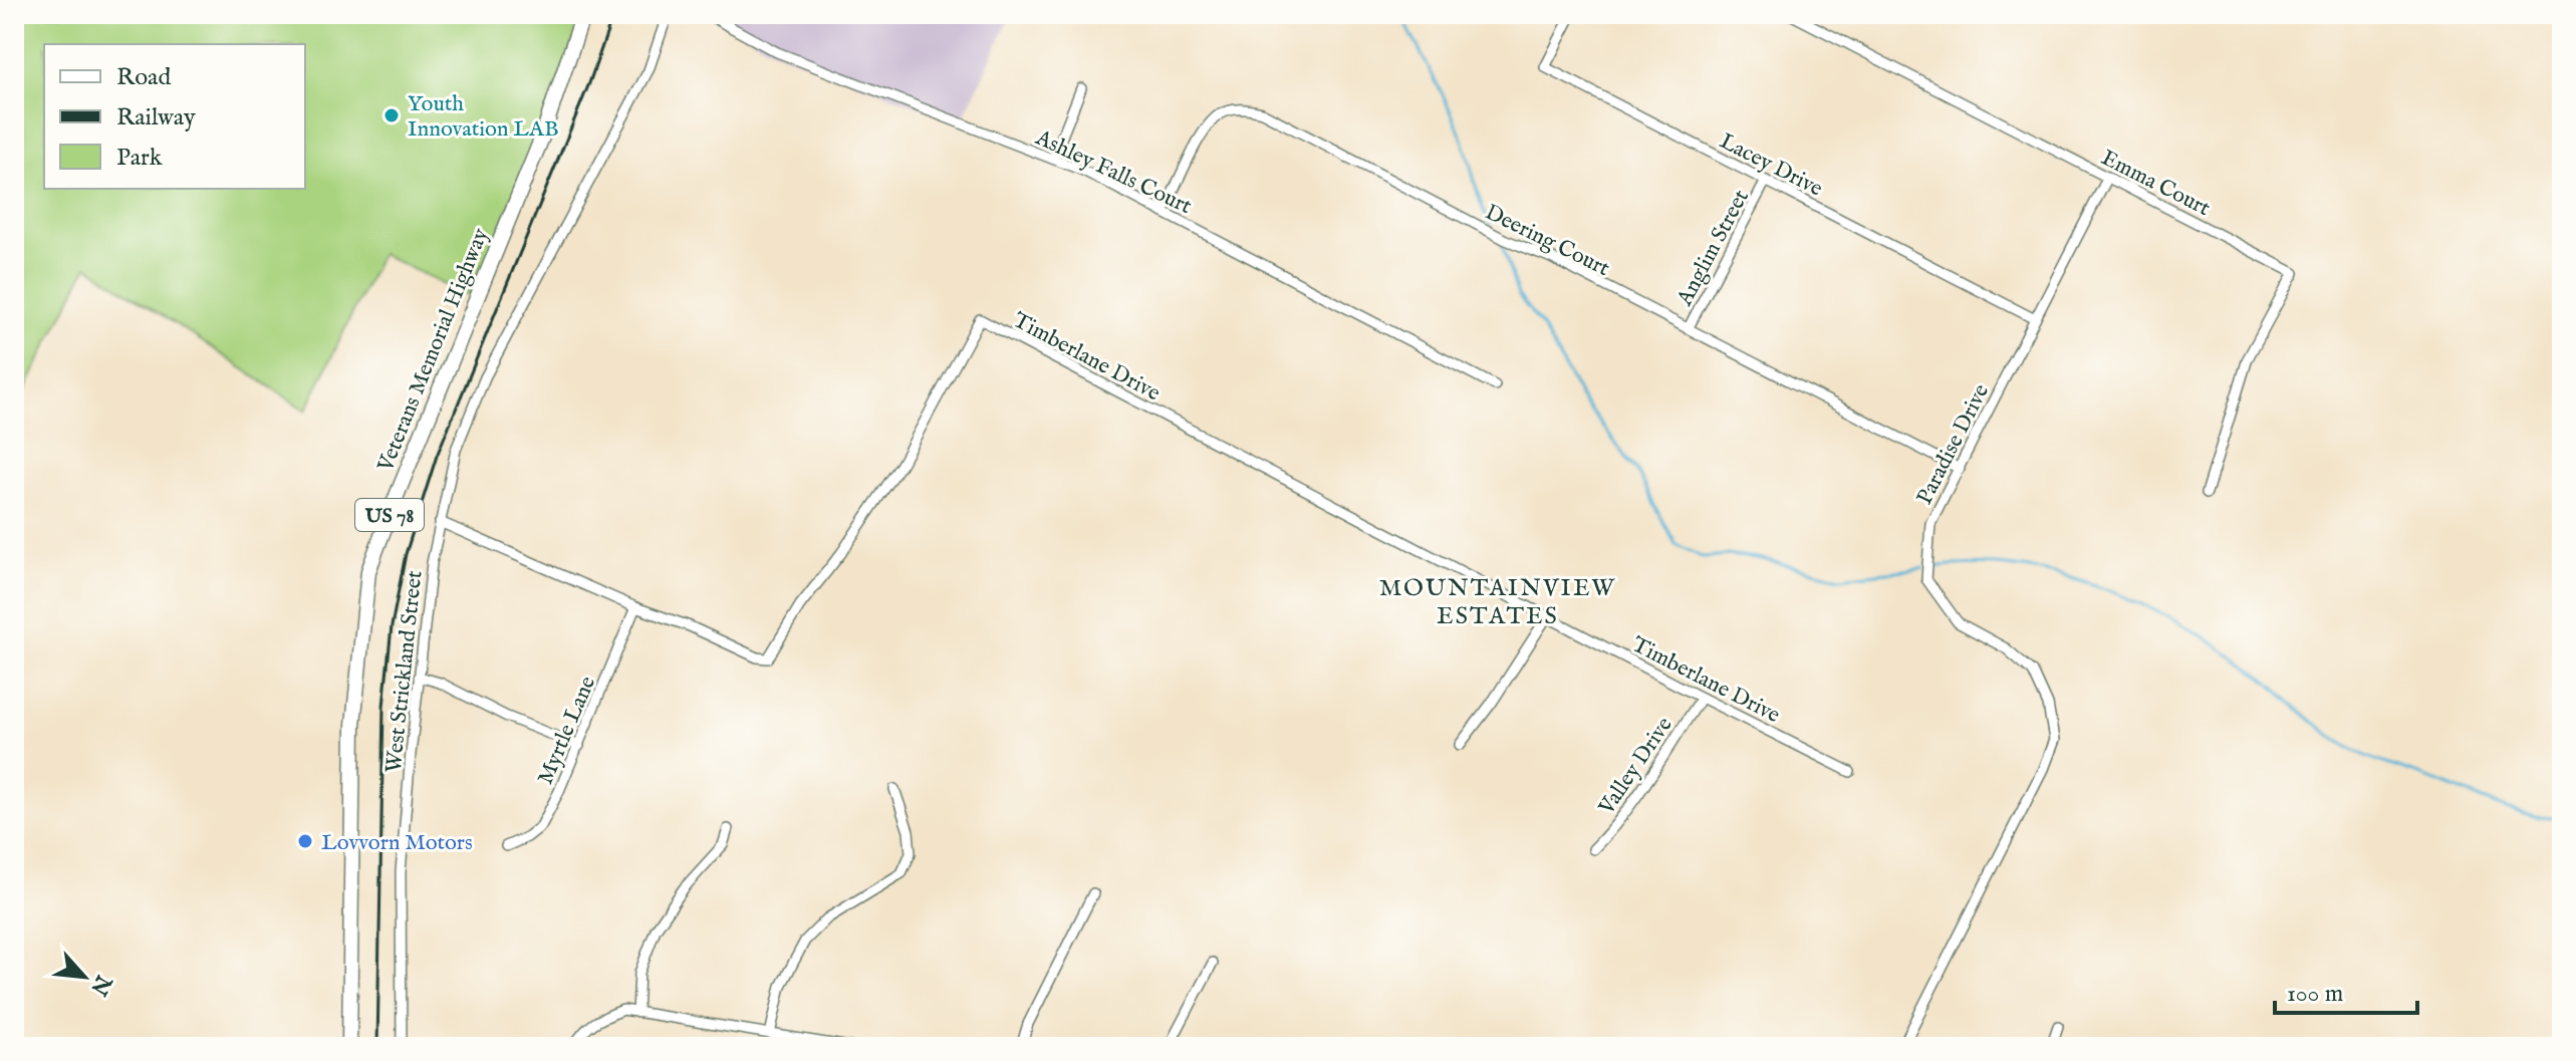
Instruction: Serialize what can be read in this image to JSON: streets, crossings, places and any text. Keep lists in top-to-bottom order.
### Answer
{
  "streets": {
    "main road": ["Veterans Memorial Highway", "US 78"],
    "street": [
      "Lacey Drive",
      "Ashley Falls Court",
      "Emma Court",
      "Deering Court",
      "Anglim Street",
      "Timberlane Drive",
      "Paradise Drive",
      "West Strickland Street",
      "Myrtle Lane",
      "Valley Drive"
    ]
  },
  "crossings": [
    ["Lacey Drive", "Anglim Street"],
    ["Lacey Drive", "Paradise Drive"],
    ["Ashley Falls Court", "Deering Court"],
    ["Emma Court", "Paradise Drive"],
    ["Deering Court", "Anglim Street"],
    ["Deering Court", "Paradise Drive"],
    ["Timberlane Drive", "West Strickland Street"],
    ["Timberlane Drive", "Myrtle Lane"],
    ["Timberlane Drive", "Valley Drive"]
  ],
  "districts": ["MOUNTAINVIEW ESTATES"],
  "places": ["Youth Innovation LAB", "Lovvorn Motors"],
  "legend": ["Road", "Railway", "Park"],
  "scale_bar": "100 m",
  "north": "bottom right"
}
